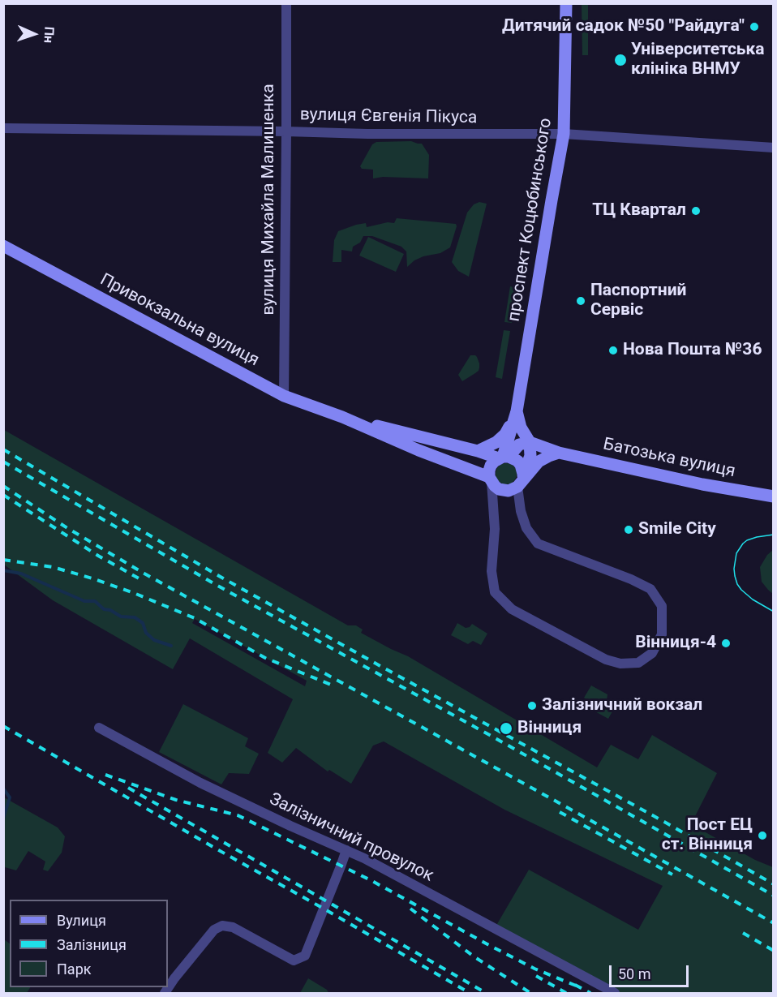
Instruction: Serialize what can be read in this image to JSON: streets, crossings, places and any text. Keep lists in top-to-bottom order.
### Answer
{
  "streets": {
    "main road": ["проспект Коцюбинського", "Привокзальна вулиця", "Батозька вулиця"],
    "street": ["вулиця Євгенія Пікуса", "вулиця Михайла Малишенка", "Залізничний провулок"]
  },
  "crossings": [
    ["вулиця Євгенія Пікуса", "вулиця Михайла Малишенка"],
    ["вулиця Євгенія Пікуса", "проспект Коцюбинського"],
    ["вулиця Михайла Малишенка", "Привокзальна вулиця"]
  ],
  "places": [
    "Дитячий садок №50 \"Райдуга\"",
    "Університетська клініка ВНМУ",
    "ТЦ Квартал",
    "Паспортний Сервіс",
    "Нова Пошта №36",
    "Smile City",
    "Вінниця-4",
    "Залізничний вокзал",
    "Вінниця",
    "Пост ЕЦ ст. Вінниця"
  ],
  "legend": ["Вулиця", "Залізниця", "Парк"],
  "scale_bar": "50 m",
  "north": "right"
}
